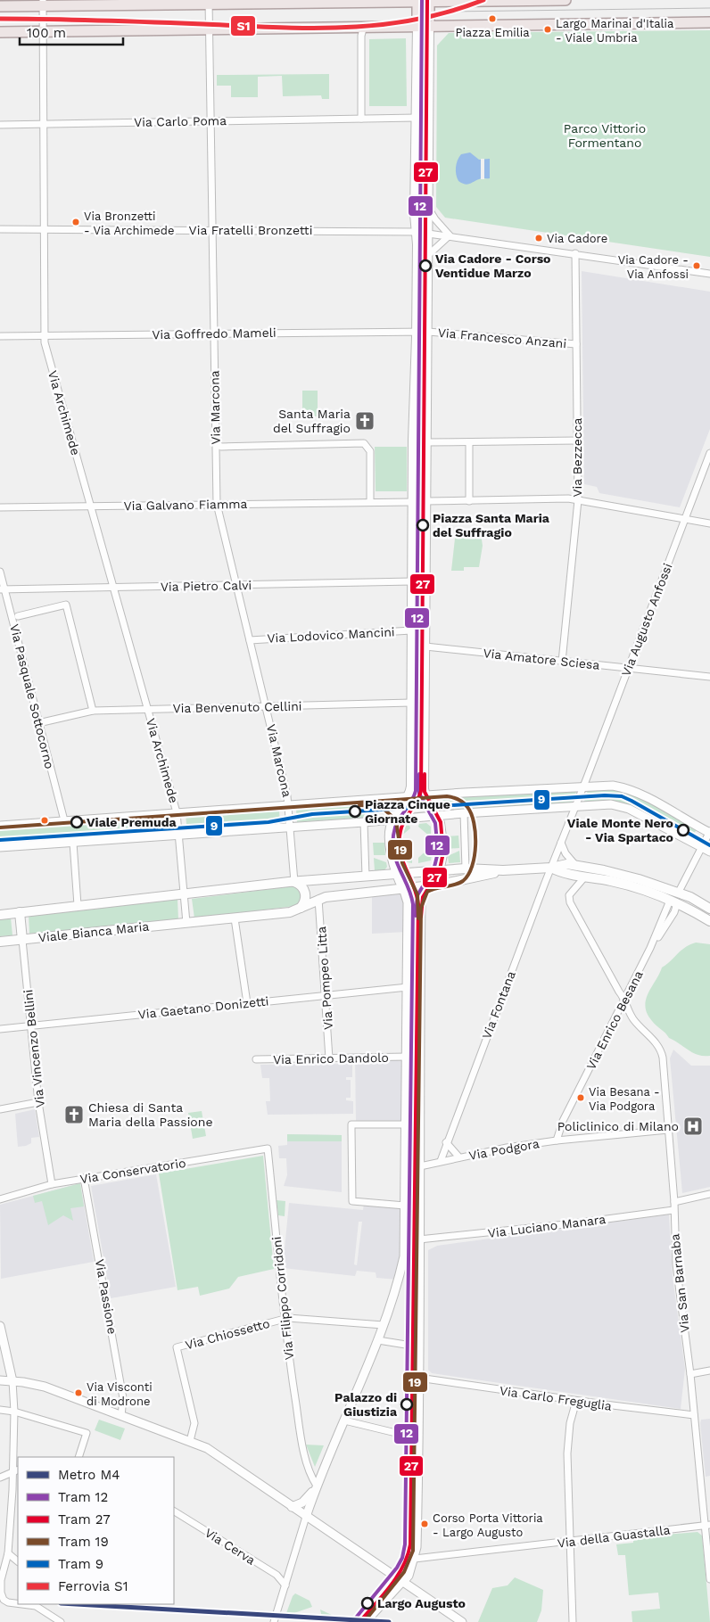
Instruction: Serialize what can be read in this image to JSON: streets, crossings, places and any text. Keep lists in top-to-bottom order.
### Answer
{
  "streets": {
    "main road": ["Viale Bianca Maria", "Via Vincenzo Bellini"],
    "street": [
      "Via Carlo Poma",
      "Via Fratelli Bronzetti",
      "Via Goffredo Mameli",
      "Via Francesco Anzani",
      "Via Marcona",
      "Via Archimede",
      "Via Bezzecca",
      "Via Galvano Fiamma",
      "Via Pietro Calvi",
      "Via Augusto Anfossi",
      "Via Lodovico Mancini",
      "Via Amatore Sciesa",
      "Via Pasquale Sottocorno",
      "Via Benvenuto Cellini",
      "Via Pompeo Litta",
      "Via Fontana",
      "Via Gaetano Donizetti",
      "Via Enrico Besana",
      "Via Enrico Dandolo",
      "Via Podgora",
      "Via Conservatorio",
      "Via Luciano Manara",
      "Via San Barnaba",
      "Via Passione",
      "Via Filippo Corridoni",
      "Via Chiossetto",
      "Via Carlo Freguglia",
      "Via della Guastalla",
      "Via Cerva"
    ]
  },
  "crossings": [
    ["Via Carlo Poma", "Via Marcona"],
    ["Via Carlo Poma", "Via Archimede"],
    ["Via Fratelli Bronzetti", "Via Marcona"],
    ["Via Fratelli Bronzetti", "Via Archimede"],
    ["Via Goffredo Mameli", "Via Francesco Anzani"],
    ["Via Goffredo Mameli", "Via Marcona"],
    ["Via Goffredo Mameli", "Via Archimede"],
    ["Via Francesco Anzani", "Via Bezzecca"],
    ["Via Marcona", "Via Galvano Fiamma"],
    ["Via Marcona", "Via Pietro Calvi"],
    ["Via Marcona", "Via Lodovico Mancini"],
    ["Via Marcona", "Via Benvenuto Cellini"],
    ["Via Archimede", "Via Galvano Fiamma"],
    ["Via Archimede", "Via Pietro Calvi"],
    ["Via Archimede", "Via Benvenuto Cellini"],
    ["Via Bezzecca", "Via Amatore Sciesa"],
    ["Via Pietro Calvi", "Via Pasquale Sottocorno"],
    ["Via Augusto Anfossi", "Via Amatore Sciesa"],
    ["Via Augusto Anfossi", "Via Fontana"],
    ["Via Pasquale Sottocorno", "Via Benvenuto Cellini"],
    ["Viale Bianca Maria", "Via Pompeo Litta"],
    ["Viale Bianca Maria", "Via Vincenzo Bellini"],
    ["Via Pompeo Litta", "Via Gaetano Donizetti"],
    ["Via Pompeo Litta", "Via Enrico Dandolo"],
    ["Via Fontana", "Via Podgora"],
    ["Via Gaetano Donizetti", "Via Vincenzo Bellini"],
    ["Via Enrico Besana", "Via Podgora"],
    ["Via Enrico Besana", "Via San Barnaba"],
    ["Via Vincenzo Bellini", "Via Conservatorio"],
    ["Via Podgora", "Via San Barnaba"],
    ["Via Conservatorio", "Via Passione"],
    ["Via Conservatorio", "Via Filippo Corridoni"],
    ["Via Luciano Manara", "Via San Barnaba"],
    ["Via San Barnaba", "Via Carlo Freguglia"],
    ["Via San Barnaba", "Via della Guastalla"],
    ["Via Filippo Corridoni", "Via Chiossetto"]
  ],
  "parks": ["Parco Vittorio Formentano"],
  "places": {
    "other": [
      "Piazza Emilia",
      "Largo Marinai d'Italia - Viale Umbria",
      "Via Bronzetti - Via Archimede",
      "Via Cadore",
      "Via Cadore - Corso Ventidue Marzo",
      "Via Cadore - Via Anfossi",
      "Piazza Santa Maria del Suffragio",
      "Piazza Cinque Giornate",
      "Viale Premuda",
      "Viale Monte Nero - Via Spartaco",
      "Via Besana - Via Podgora",
      "Via Visconti di Modrone",
      "Palazzo di Giustizia",
      "Corso Porta Vittoria - Largo Augusto",
      "Largo Augusto"
    ],
    "church": ["Santa Maria del Suffragio", "Chiesa di Santa Maria della Passione"],
    "hospital": ["Policlinico di Milano"]
  },
  "lines": [
    "tram line 12",
    "tram line 27",
    "rail line S1",
    "tram line 9",
    "tram line 19",
    "metro line M4"
  ],
  "legend": [
    "Metro M4",
    "Tram 12",
    "Tram 27",
    "Tram 19",
    "Tram 9",
    "Ferrovia S1"
  ],
  "scale_bar": "100 m"
}
